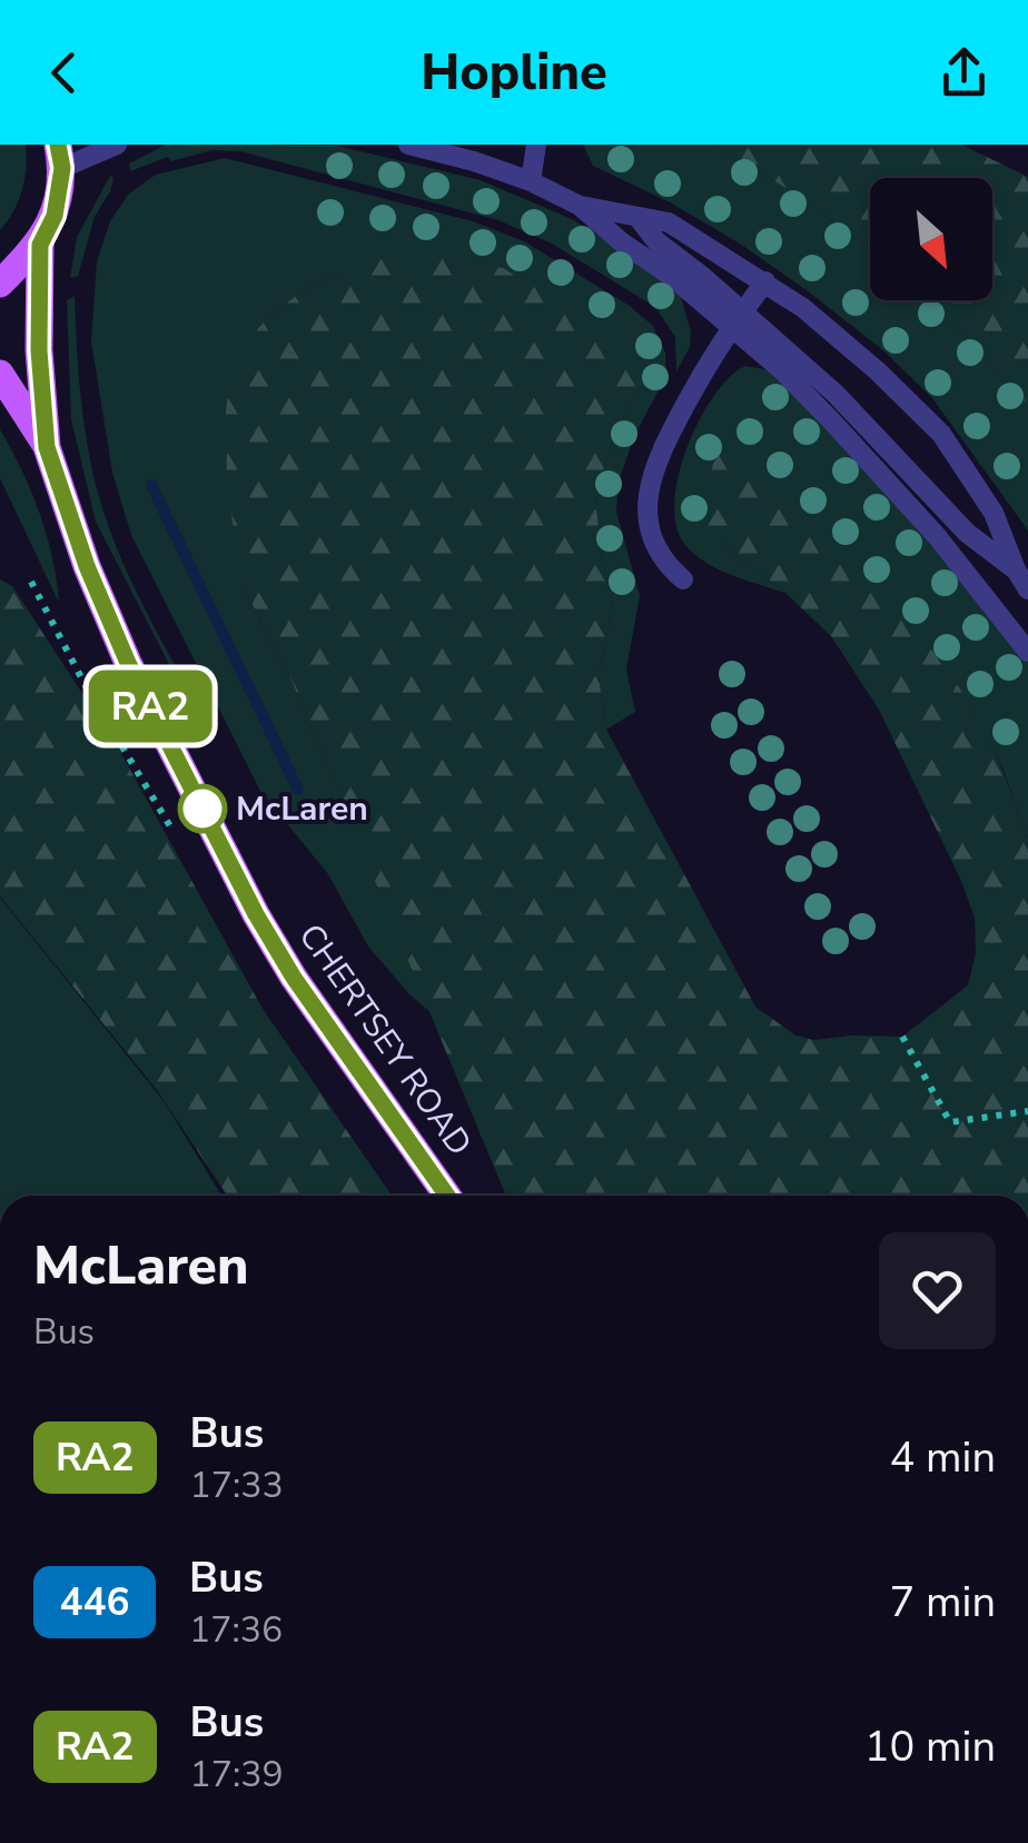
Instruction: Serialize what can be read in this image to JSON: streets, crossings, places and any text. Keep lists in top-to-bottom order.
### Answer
{
  "streets": {
    "main road": ["CHERTSEY ROAD"]
  },
  "places": ["McLaren"],
  "lines": ["bus line RA2"],
  "north": "bottom right",
  "page": {
    "header": "Hopline",
    "on_map": "RA2",
    "heading": ["McLaren", "Bus"],
    "list": [
      {
        "mark": "RA2",
        "name": "Bus",
        "note": "17:33",
        "value": "4 min"
      },
      {
        "mark": "446",
        "name": "Bus",
        "note": "17:36",
        "value": "7 min"
      },
      {
        "mark": "RA2",
        "name": "Bus",
        "note": "17:39",
        "value": "10 min"
      }
    ]
  }
}
